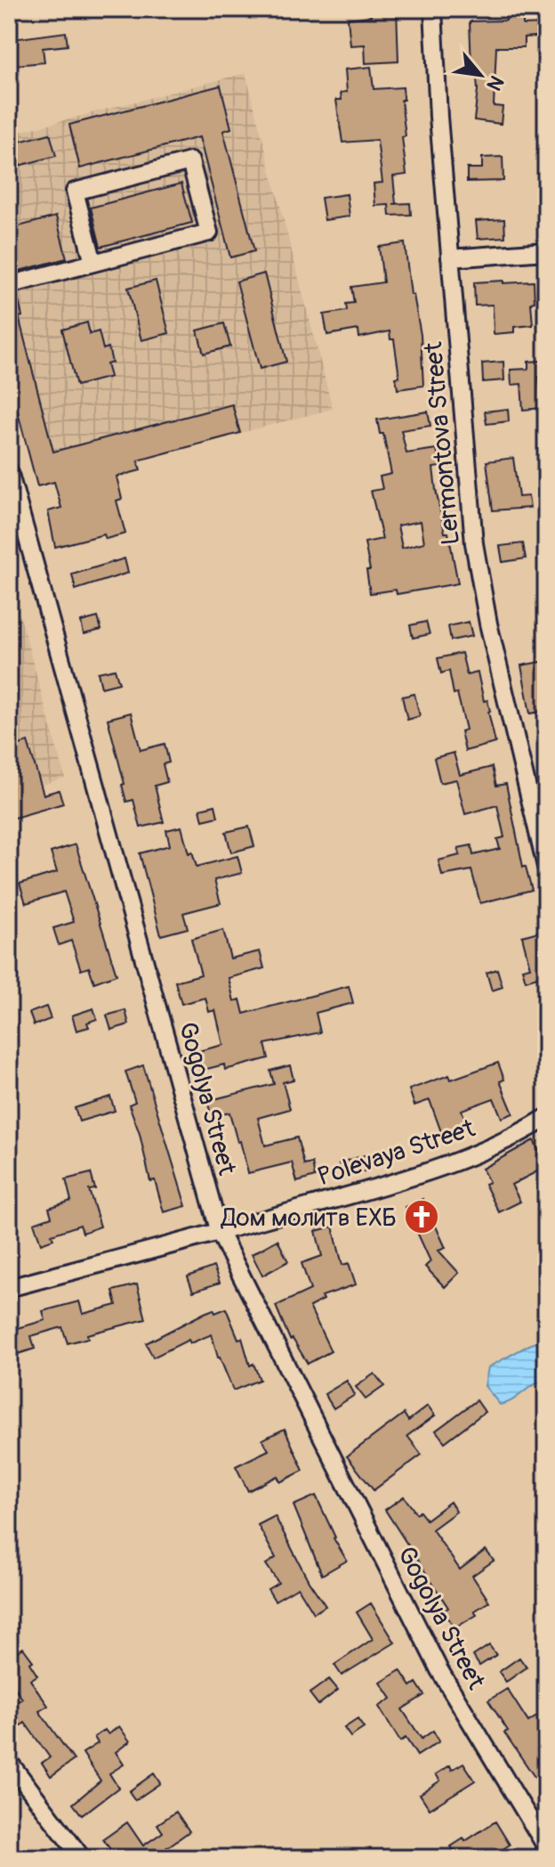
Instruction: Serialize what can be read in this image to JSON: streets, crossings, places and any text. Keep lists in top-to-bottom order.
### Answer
{
  "streets": {
    "street": ["Lermontova Street", "Gogolya Street", "Polevaya Street"]
  },
  "crossings": [
    ["Gogolya Street", "Polevaya Street"]
  ],
  "places": {
    "church": ["Дом молитв ЕХБ"]
  },
  "north": "bottom right"
}
